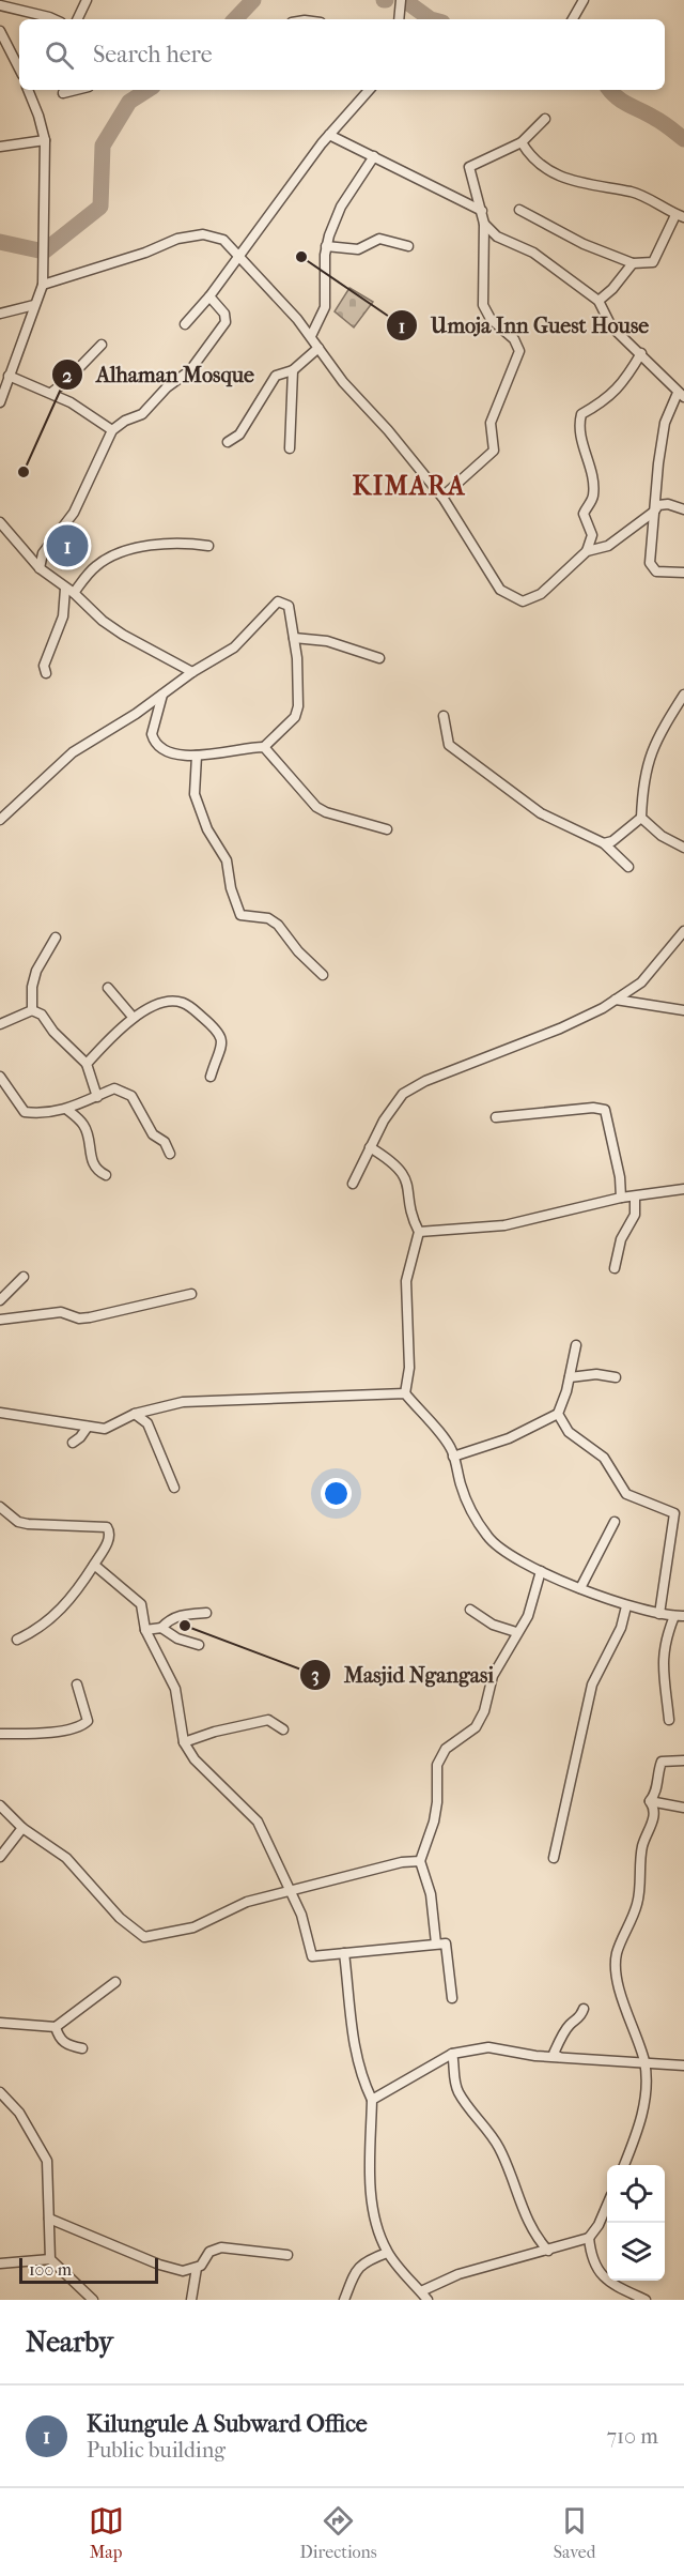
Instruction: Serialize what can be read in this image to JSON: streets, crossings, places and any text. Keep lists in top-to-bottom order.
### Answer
{
  "districts": ["KIMARA"],
  "places": ["Umoja Inn Guest House", "Alhaman Mosque", "Masjid Ngangasi"],
  "scale_bar": "100 m",
  "page": {
    "search": "Search here",
    "pins": "1",
    "scale": "100 m",
    "heading": "Nearby",
    "list": [
      {
        "mark": "1",
        "name": "Kilungule A Subward Office",
        "note": "Public building",
        "value": "710 m"
      }
    ],
    "nav": ["Map", "Directions", "Saved"]
  }
}
